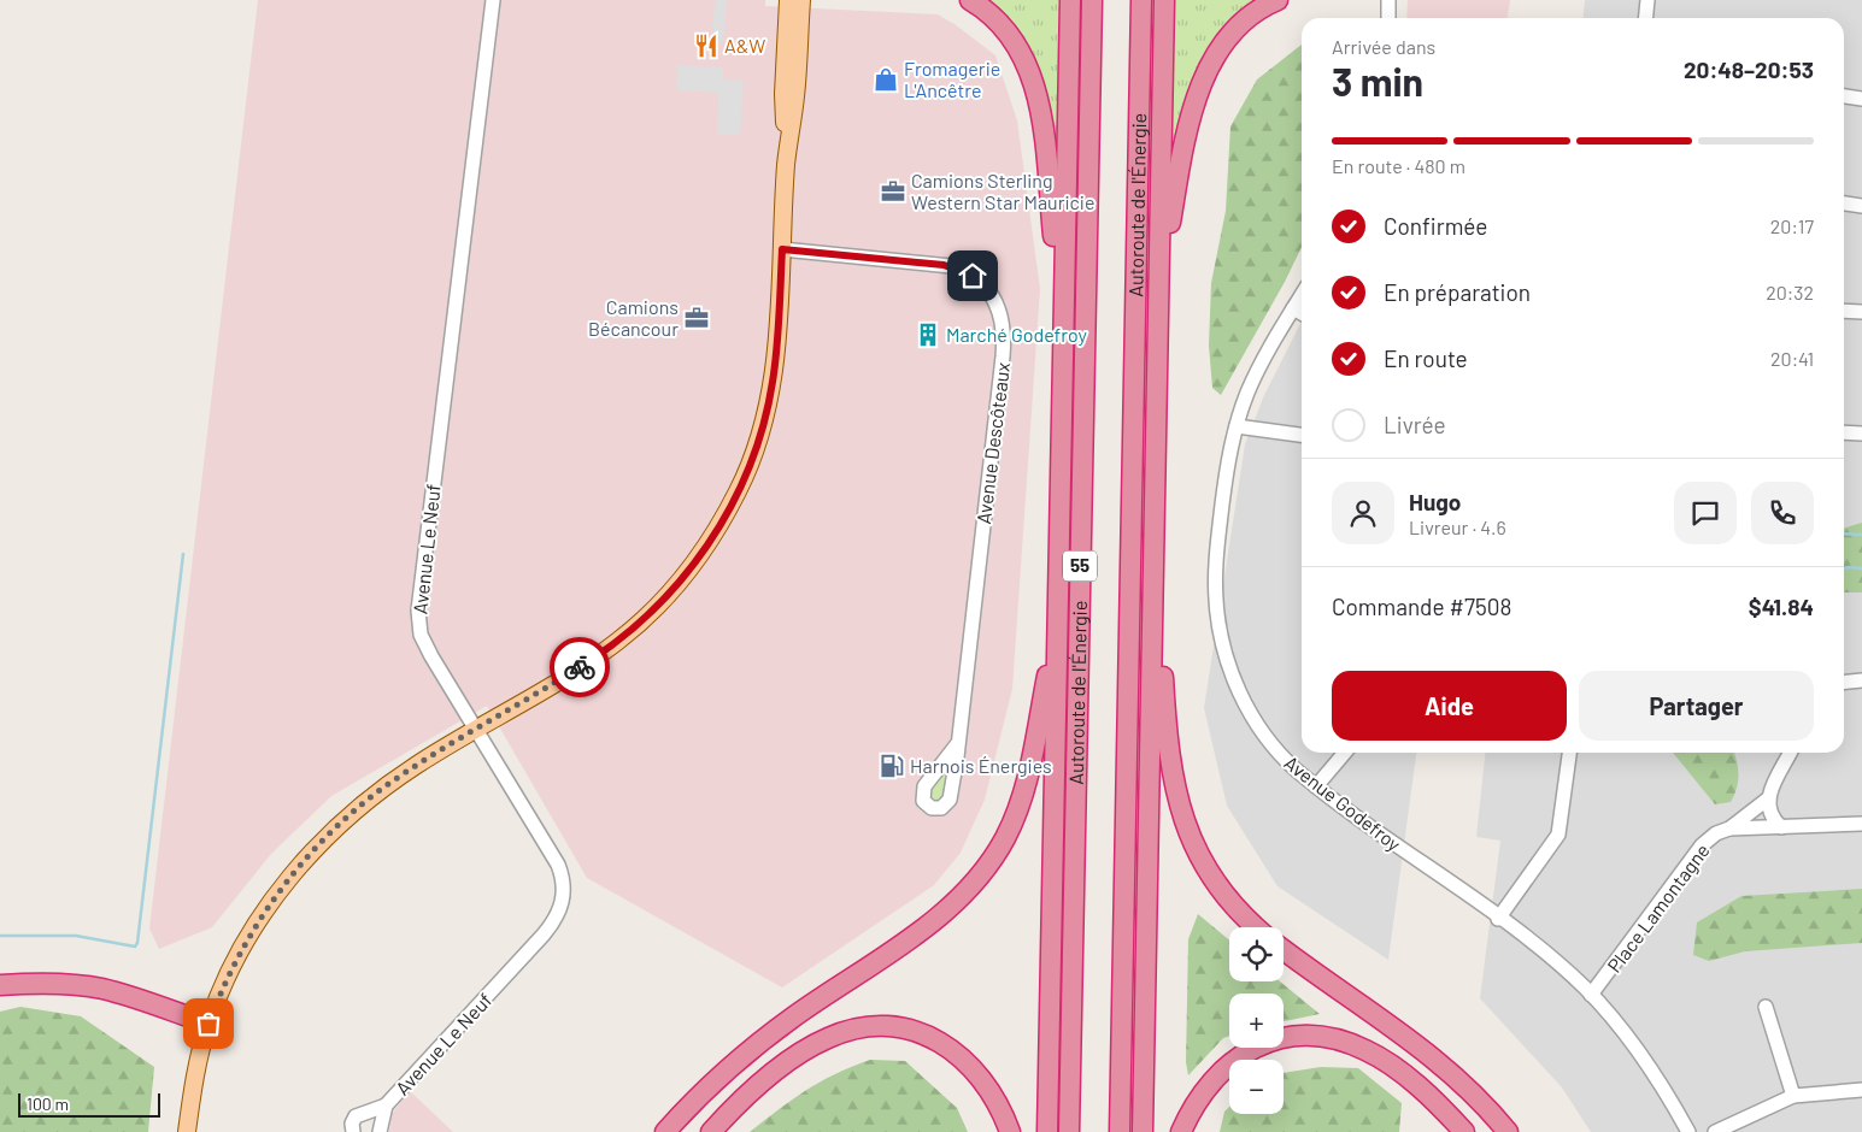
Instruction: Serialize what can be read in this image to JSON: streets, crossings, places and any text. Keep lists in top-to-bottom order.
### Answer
{
  "streets": {
    "highway": ["Autoroute de l'Énergie", "55"],
    "street": [
      "Avenue Descôteaux",
      "Avenue Le Neuf",
      "Avenue Godefroy",
      "Place Lamontagne"
    ]
  },
  "crossings": [
    ["Avenue Godefroy", "Place Lamontagne"]
  ],
  "places": {
    "restaurant": ["A&W"],
    "shop": ["Fromagerie L'Ancêtre"],
    "office": ["Camions Sterling Western Star Mauricie", "Camions Bécancour"],
    "building": ["Marché Godefroy"],
    "fuel station": ["Harnois Énergies"]
  },
  "scale_bar": "100 m",
  "page": {
    "heading": ["3 min", "Arrivée dans", "20:48–20:53"],
    "panel": [
      "Hugo",
      "Livreur · 4.6",
      "Commande #7508",
      "$41.84"
    ],
    "bar": "En route · 480 m",
    "list": [
      ["Confirmée", "20:17"],
      ["En préparation", "20:32"],
      ["En route", "20:41"],
      "Livrée"
    ],
    "buttons": ["Aide", "Partager"],
    "map_buttons": ["+", "−"],
    "scale": "100 m"
  }
}
